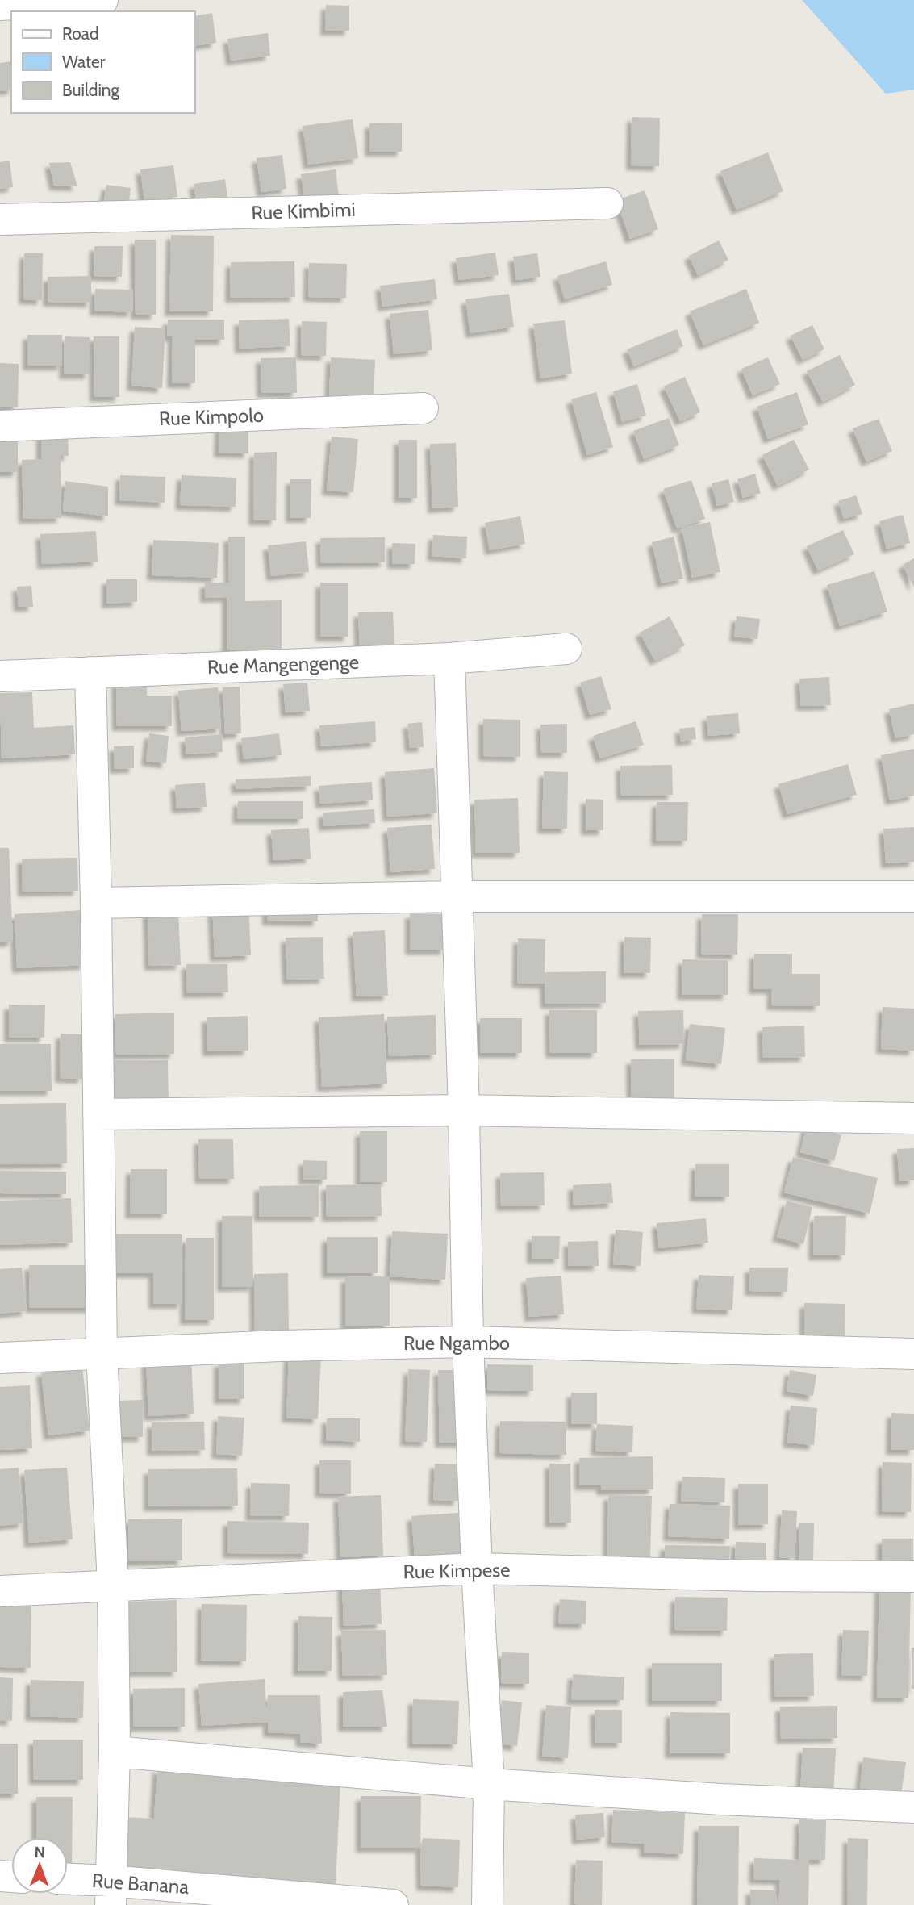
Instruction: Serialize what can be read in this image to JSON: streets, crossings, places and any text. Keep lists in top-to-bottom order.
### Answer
{
  "streets": {
    "street": [
      "Rue Kimbimi",
      "Rue Kimpolo",
      "Rue Mangengenge",
      "Rue Ngambo",
      "Rue Kimpese",
      "Rue Banana"
    ]
  },
  "legend": ["Road", "Water", "Building"],
  "north": "top"
}
